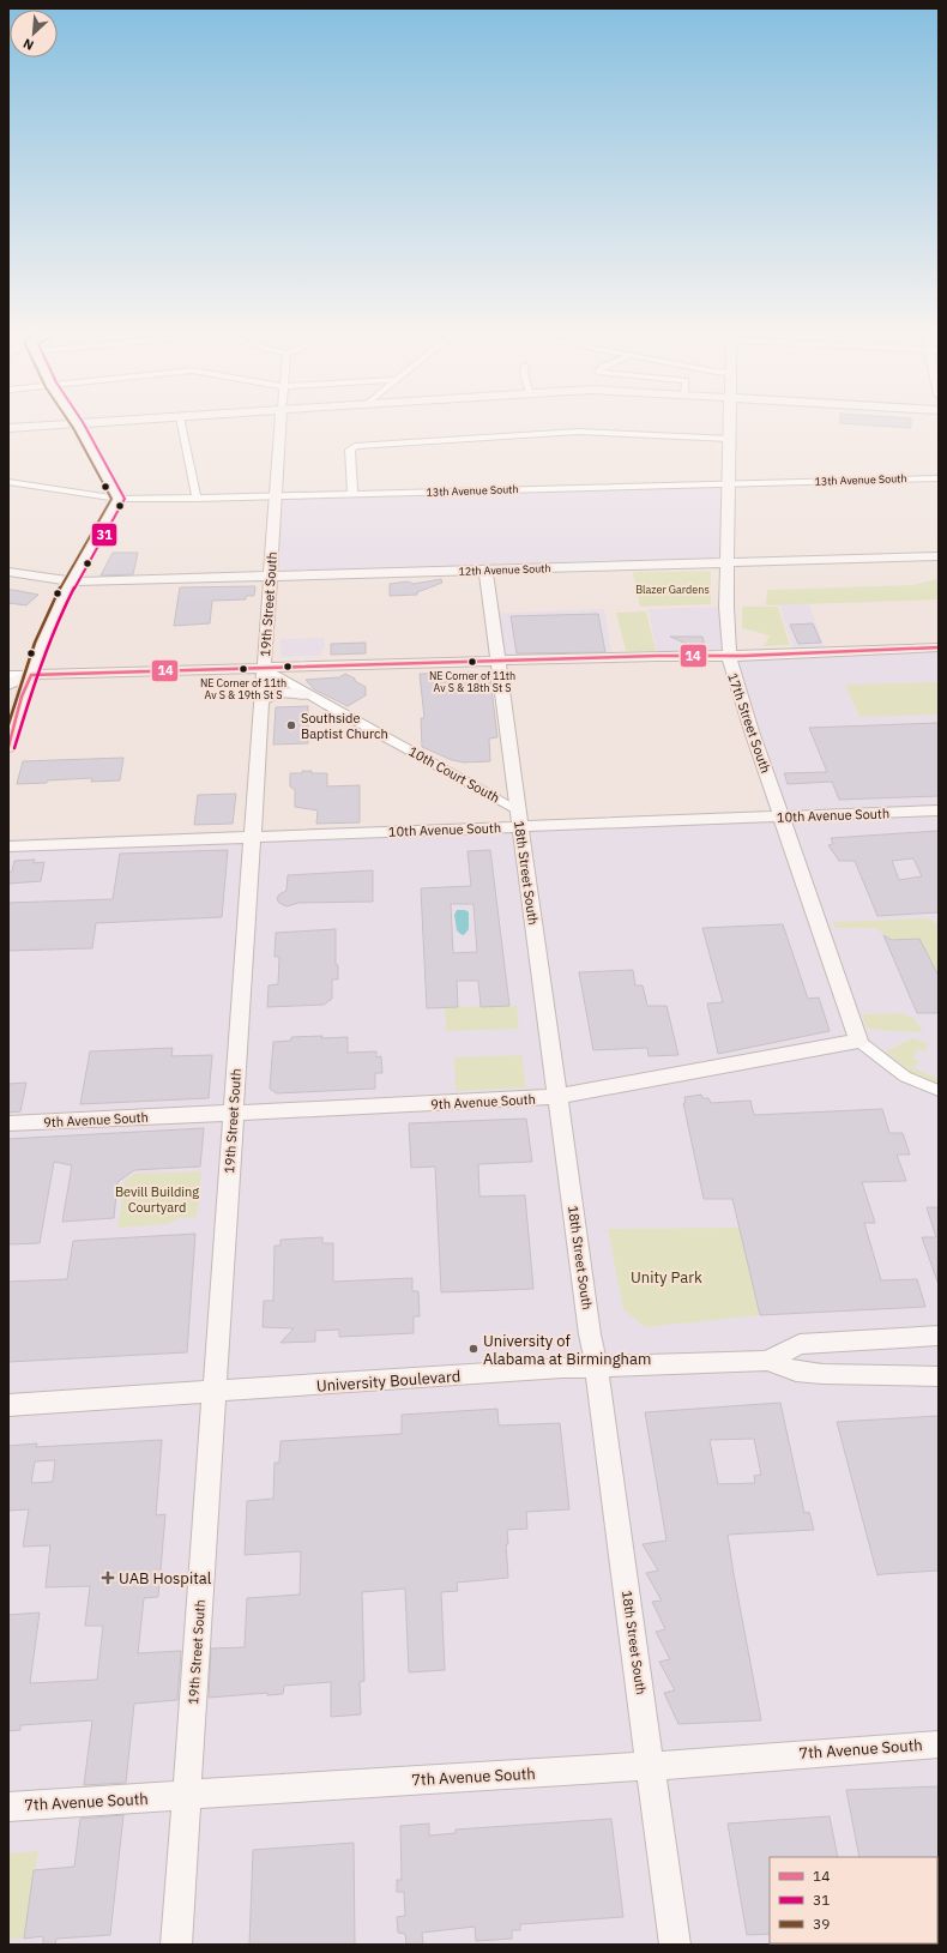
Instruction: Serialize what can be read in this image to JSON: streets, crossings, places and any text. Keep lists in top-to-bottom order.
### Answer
{
  "streets": {
    "street": [
      "13th Avenue South",
      "12th Avenue South",
      "19th Street South",
      "17th Street South",
      "10th Court South",
      "10th Avenue South",
      "18th Street South",
      "9th Avenue South",
      "University Boulevard",
      "7th Avenue South"
    ]
  },
  "crossings": [
    ["13th Avenue South", "19th Street South"],
    ["13th Avenue South", "17th Street South"],
    ["12th Avenue South", "19th Street South"],
    ["12th Avenue South", "17th Street South"],
    ["12th Avenue South", "18th Street South"],
    ["19th Street South", "10th Court South"],
    ["19th Street South", "10th Avenue South"],
    ["19th Street South", "9th Avenue South"],
    ["19th Street South", "University Boulevard"],
    ["19th Street South", "7th Avenue South"],
    ["17th Street South", "10th Avenue South"],
    ["17th Street South", "9th Avenue South"],
    ["10th Court South", "10th Avenue South"],
    ["10th Court South", "18th Street South"],
    ["10th Avenue South", "18th Street South"],
    ["18th Street South", "9th Avenue South"],
    ["18th Street South", "University Boulevard"],
    ["18th Street South", "7th Avenue South"]
  ],
  "parks": ["Blazer Gardens", "Bevill Building Courtyard", "Unity Park"],
  "places": {
    "other": [
      "NE Corner of 11th Av S & 18th St S",
      "NE Corner of 11th Av S & 19th St S",
      "Southside Baptist Church",
      "University of Alabama at Birmingham"
    ],
    "health": ["UAB Hospital"]
  },
  "lines": ["transit line 31", "transit line 39", "transit line 14"],
  "legend": ["14", "31", "39"],
  "north": "bottom left"
}
